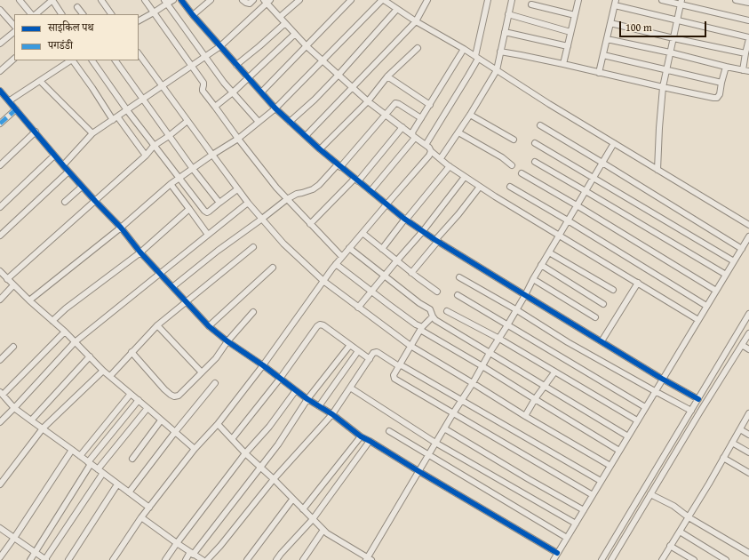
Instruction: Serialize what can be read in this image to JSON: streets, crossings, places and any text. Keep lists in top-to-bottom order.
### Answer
{
  "legend": ["साइकिल पथ", "पगडंडी"],
  "scale_bar": "100 m"
}
